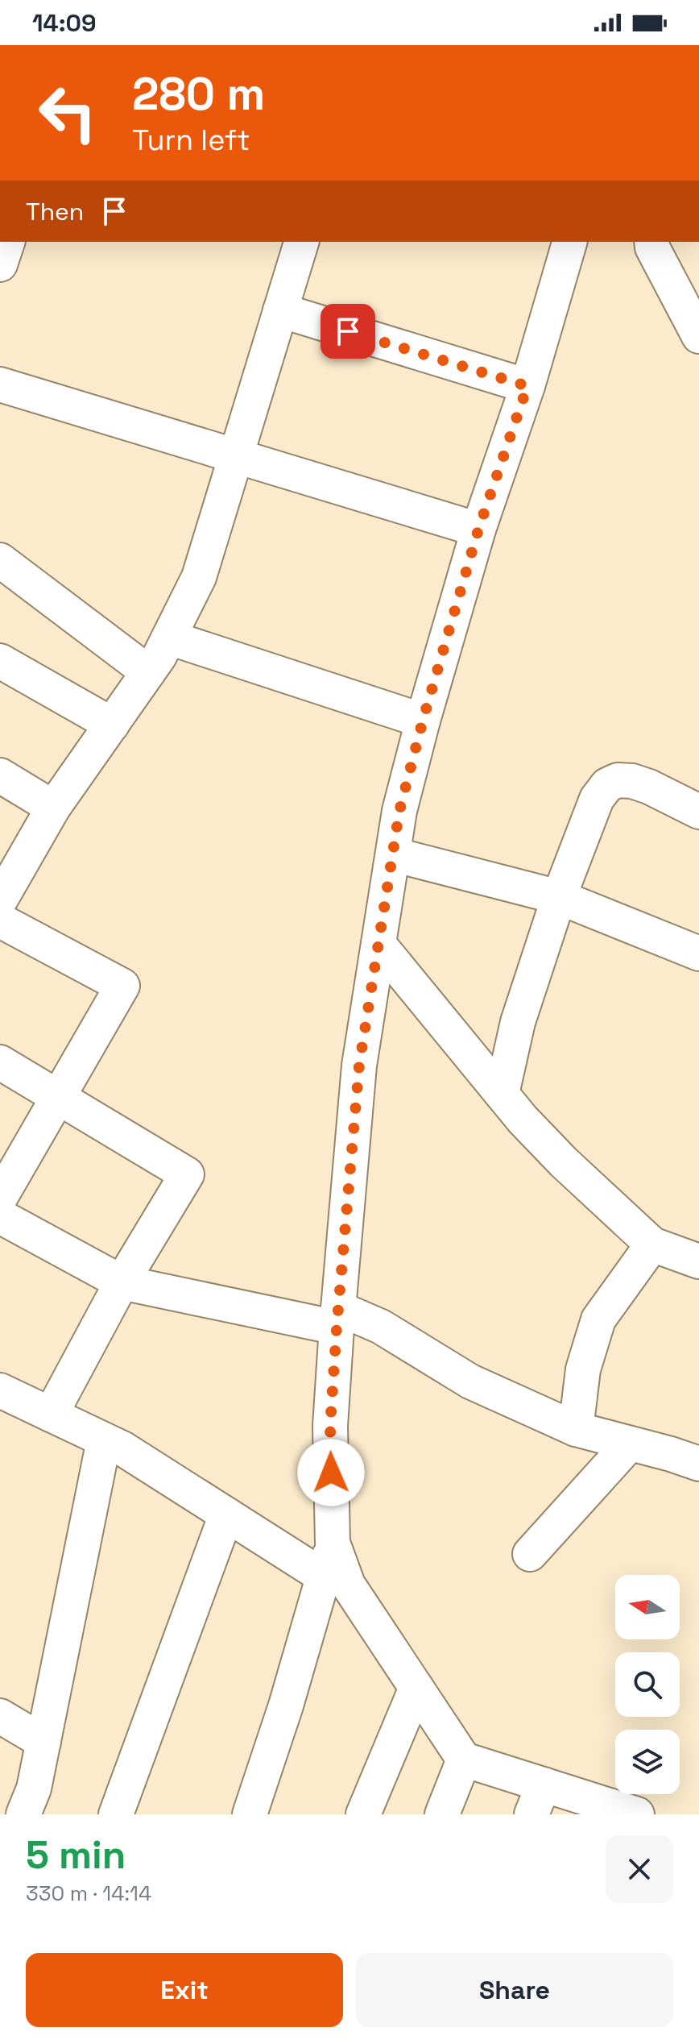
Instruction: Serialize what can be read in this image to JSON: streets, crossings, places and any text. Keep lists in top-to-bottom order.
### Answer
{
  "north": "left",
  "page": {
    "status": "14:09",
    "turn": ["280 m", "Turn left"],
    "then": "Then",
    "heading": ["5 min", "330 m · 14:14"],
    "buttons": ["Exit", "Share"]
  }
}
